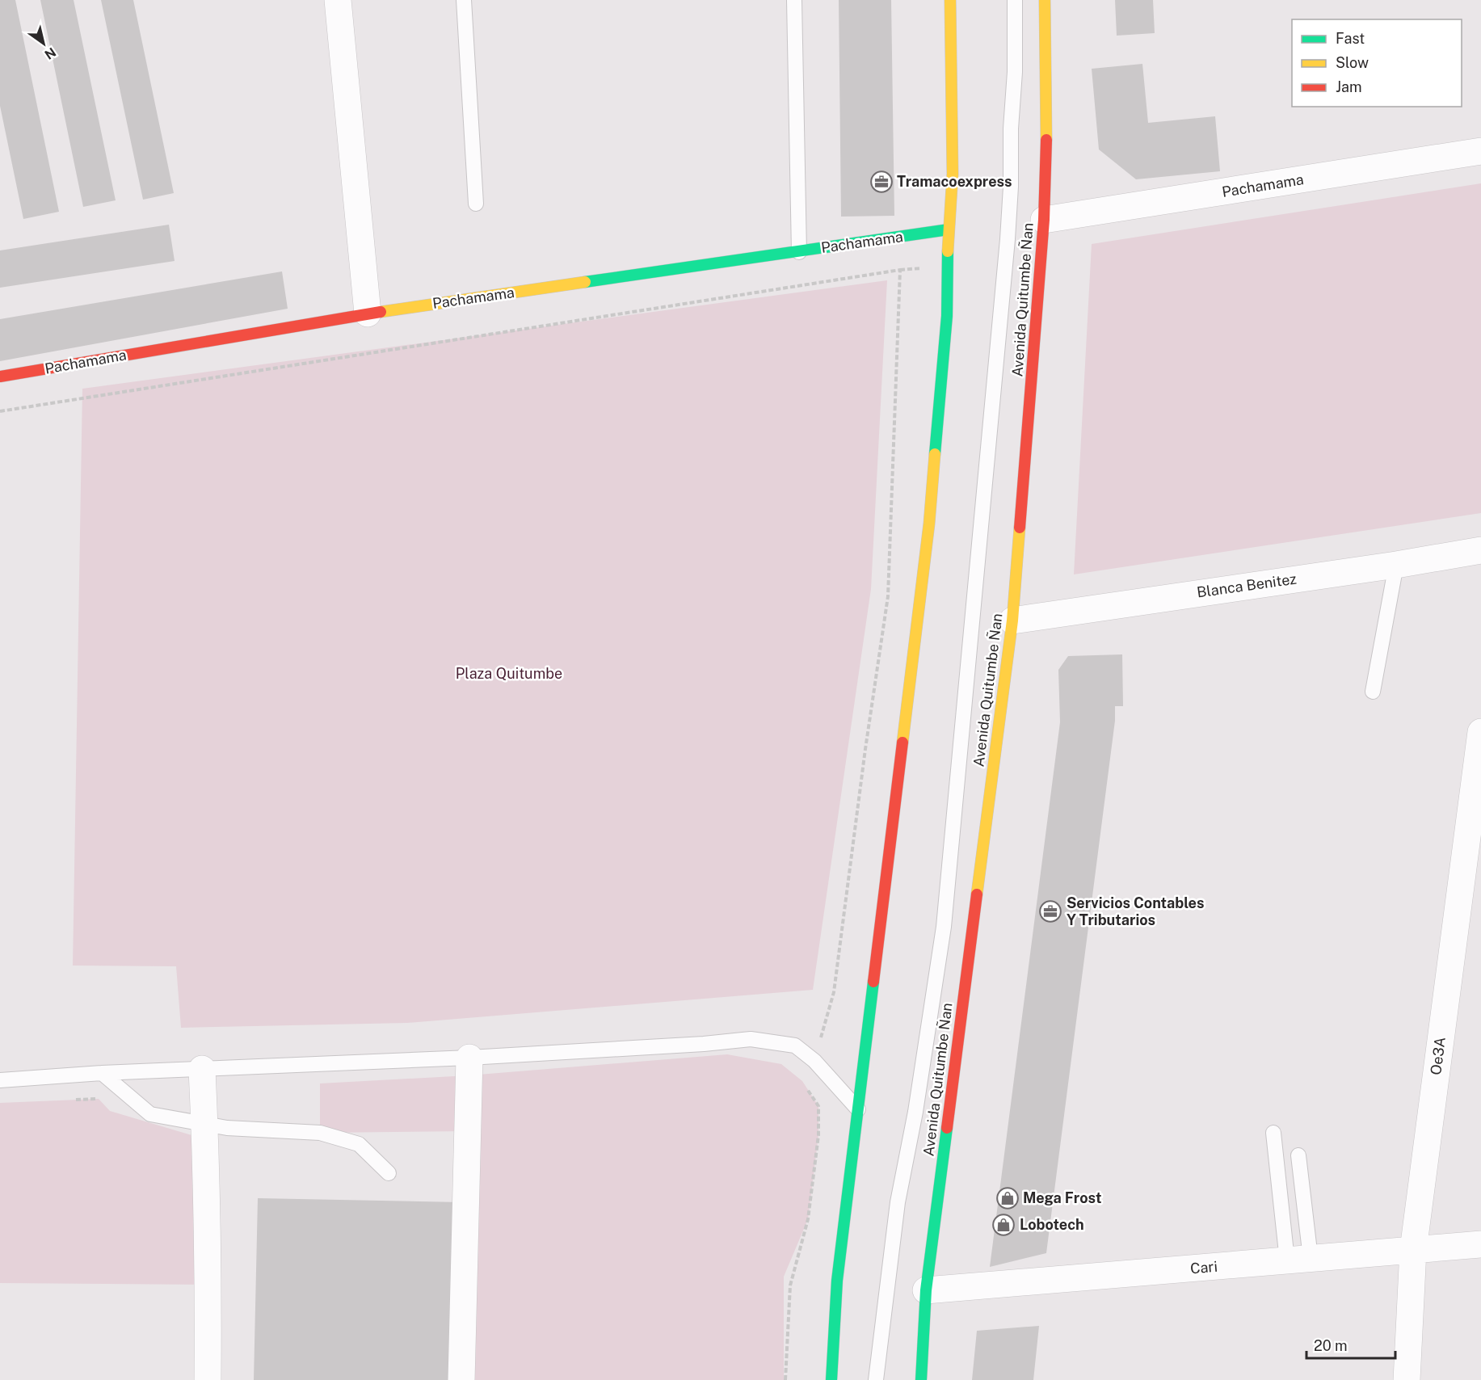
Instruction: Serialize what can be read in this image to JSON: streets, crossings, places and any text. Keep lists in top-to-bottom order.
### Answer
{
  "streets": {
    "main road": ["Pachamama", "Avenida Quitumbe Ñan"],
    "street": ["Blanca Benitez", "Oe3A", "Cari"]
  },
  "crossings": [
    ["Pachamama", "Avenida Quitumbe Ñan"],
    ["Avenida Quitumbe Ñan", "Blanca Benitez"],
    ["Avenida Quitumbe Ñan", "Cari"],
    ["Oe3A", "Cari"]
  ],
  "parks": ["Plaza Quitumbe"],
  "places": {
    "office": ["Tramacoexpress", "Servicios Contables Y Tributarios"],
    "shop": ["Mega Frost", "Lobotech"]
  },
  "legend": ["Fast", "Slow", "Jam"],
  "scale_bar": "20 m",
  "north": "bottom right"
}
